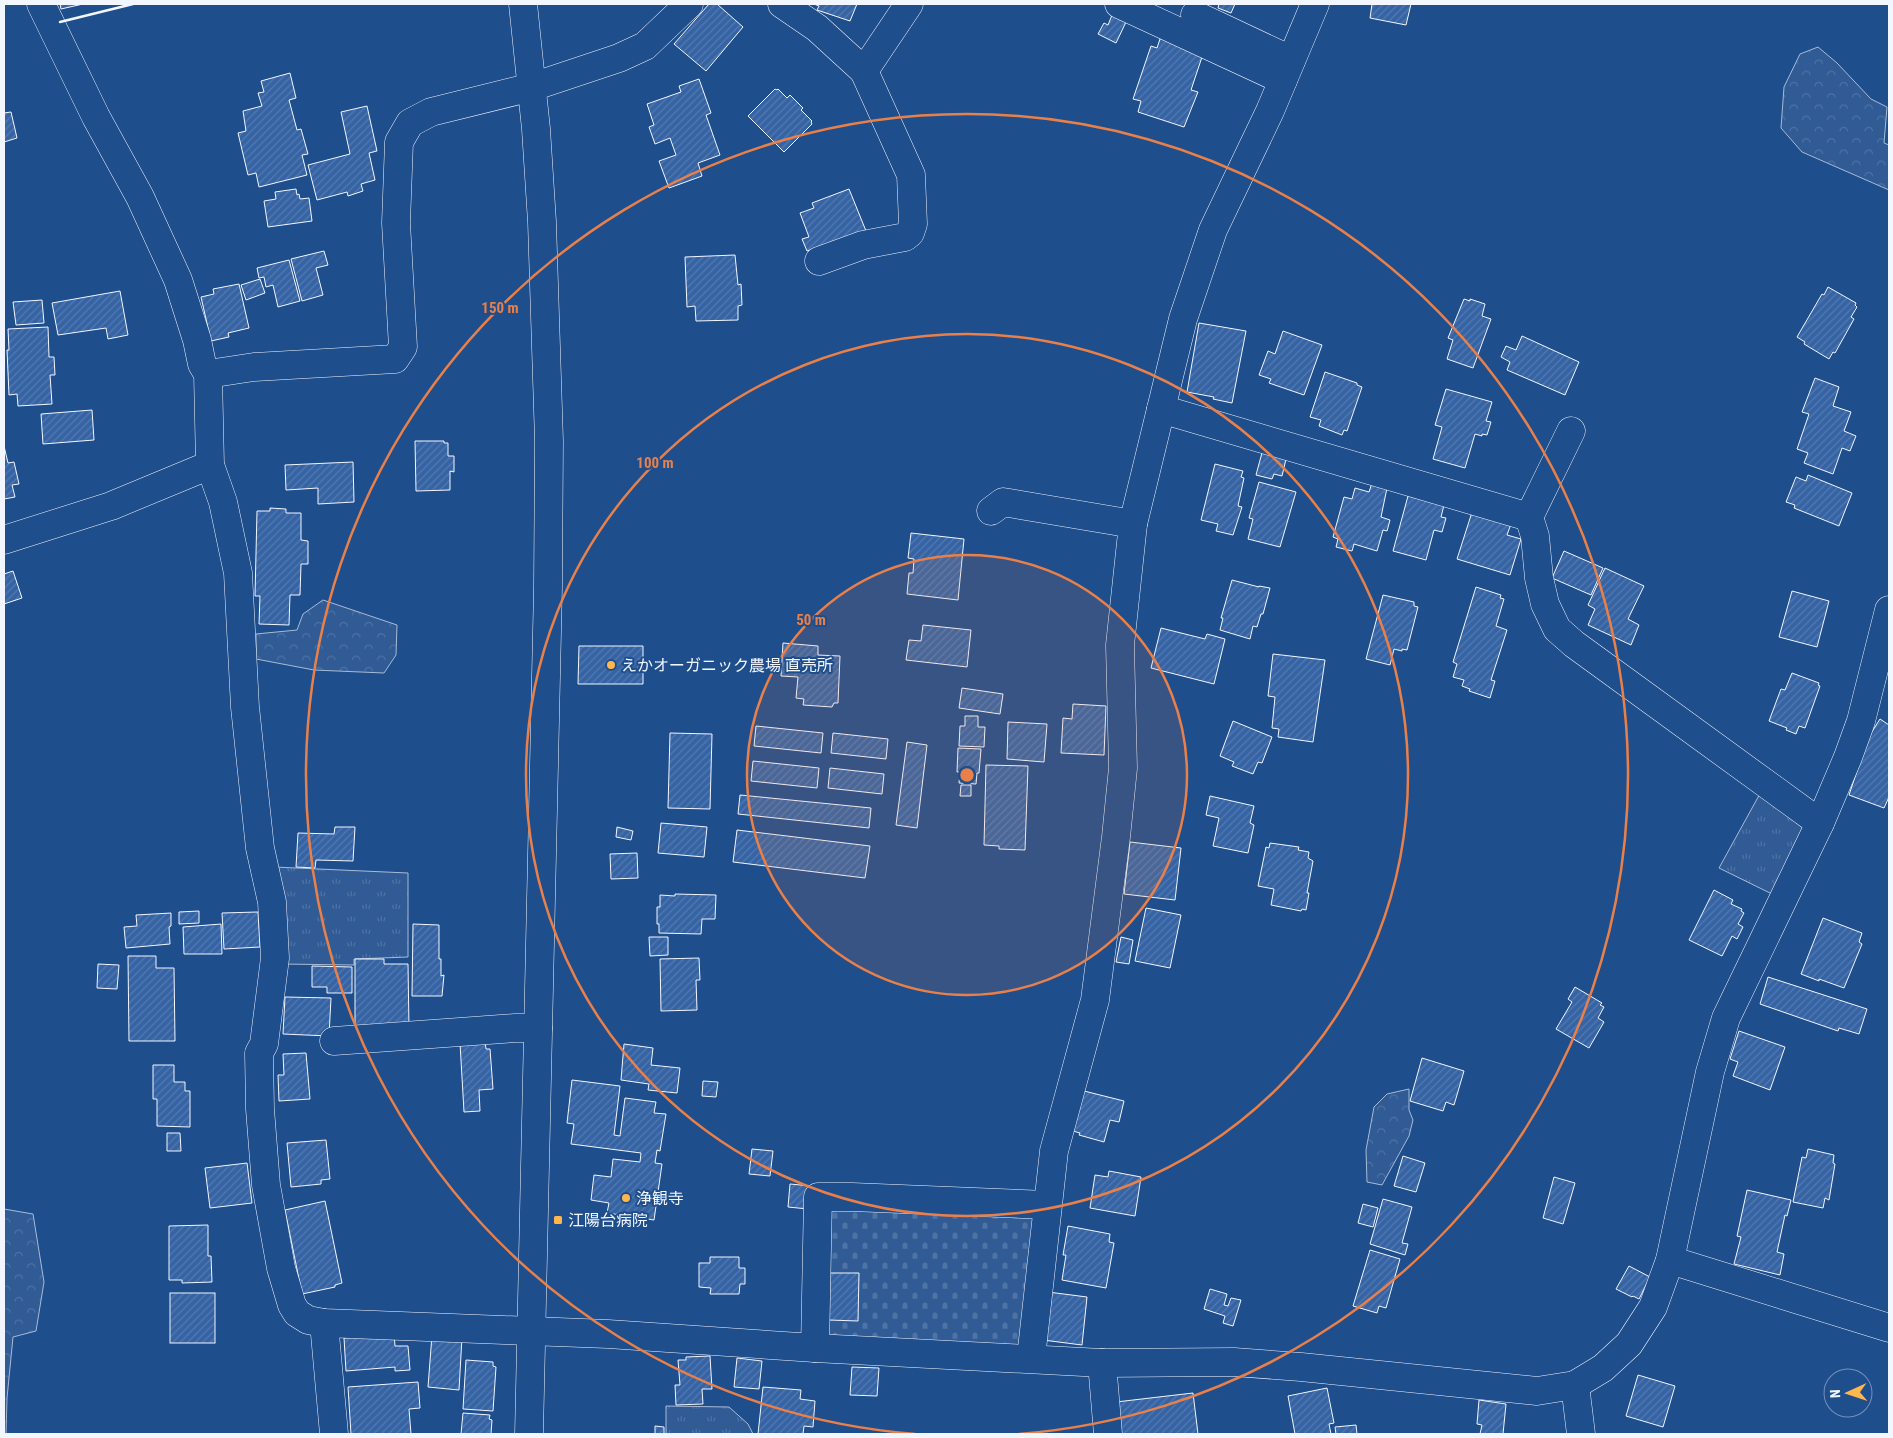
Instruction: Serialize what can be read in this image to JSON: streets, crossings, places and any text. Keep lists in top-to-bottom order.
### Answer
{
  "places": {
    "other": ["えかオーガニック農場 直売所", "浄観寺"],
    "transit": ["江陽台病院"]
  },
  "north": "left",
  "rings": ["150 m", "100 m", "50 m"]
}
